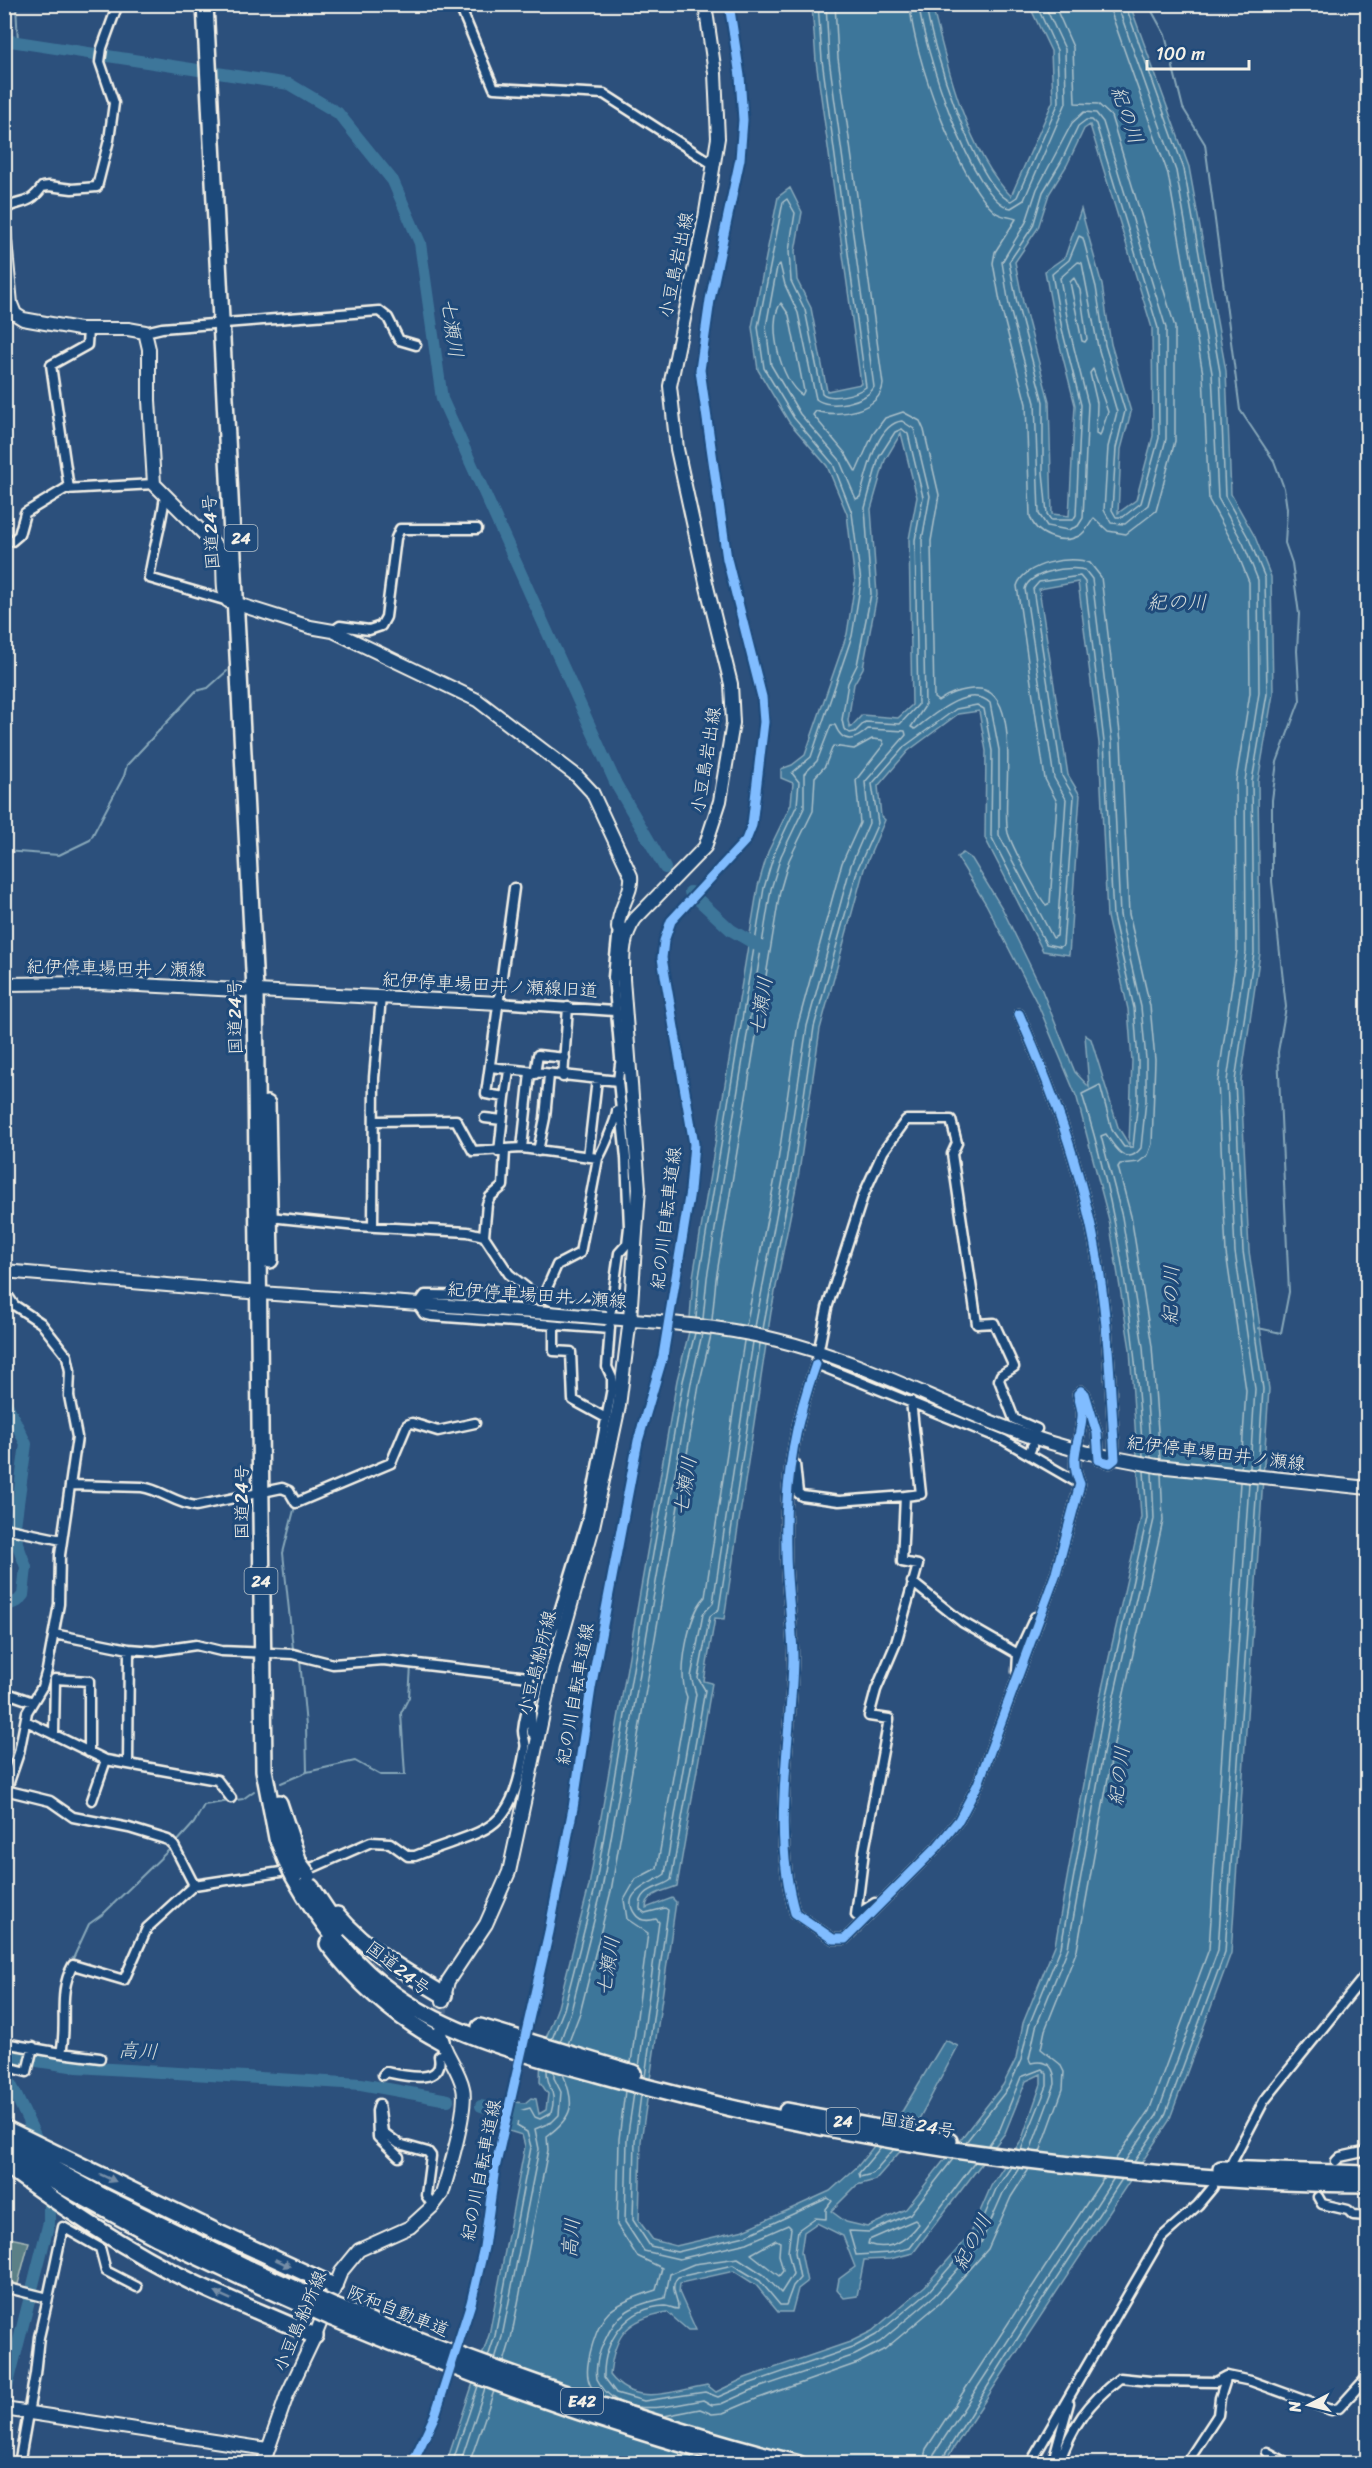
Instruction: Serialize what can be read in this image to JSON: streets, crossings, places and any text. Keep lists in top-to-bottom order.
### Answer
{
  "streets": {
    "highway": [
      "国道24号",
      "24",
      "阪和自動車道",
      "E42"
    ],
    "main road": [
      "小豆島岩出線",
      "紀伊停車場田井ノ瀬線",
      "紀伊停車場田井ノ瀬線旧道",
      "小豆島船所線"
    ],
    "cycle path": ["紀の川自転車道線"]
  },
  "crossings": [
    ["国道24号", "24"],
    ["国道24号", "紀伊停車場田井ノ瀬線"],
    ["国道24号", "紀伊停車場田井ノ瀬線旧道"],
    ["24", "小豆島船所線"],
    ["紀伊停車場田井ノ瀬線", "紀伊停車場田井ノ瀬線旧道"],
    ["紀伊停車場田井ノ瀬線", "小豆島船所線"]
  ],
  "water": ["紀の川", "七瀬川", "高川"],
  "scale_bar": "100 m",
  "north": "left"
}
